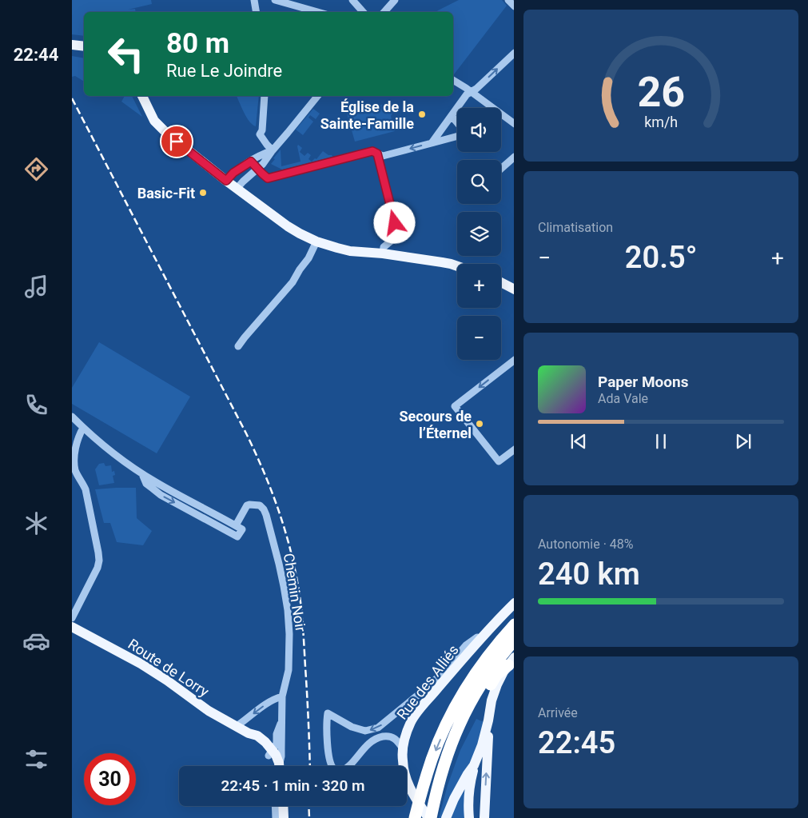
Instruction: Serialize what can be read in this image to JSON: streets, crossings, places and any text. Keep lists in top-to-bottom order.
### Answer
{
  "streets": {
    "main road": ["Route de Lorry", "Rue des Alliés"],
    "street": ["Chemin Noir"]
  },
  "crossings": [
    ["Chemin Noir", "Route de Lorry"]
  ],
  "places": ["Église de la Sainte-Famille", "Basic-Fit", "Secours de l’Éternel"],
  "page": {
    "tabs": "22:44",
    "turn": ["80 m", "Rue Le Joindre"],
    "map_buttons": ["+", "−"],
    "tile": [
      "Climatisation",
      ["Autonomie · 48%", "240 km"],
      ["Arrivée", "22:45"]
    ],
    "heat": ["−", "20.5°", "+"],
    "song": ["Paper Moons", "Ada Vale"],
    "limit": "30",
    "trip": "22:45 · 1 min · 320 m",
    "gauge": ["26", "km/h"]
  }
}
